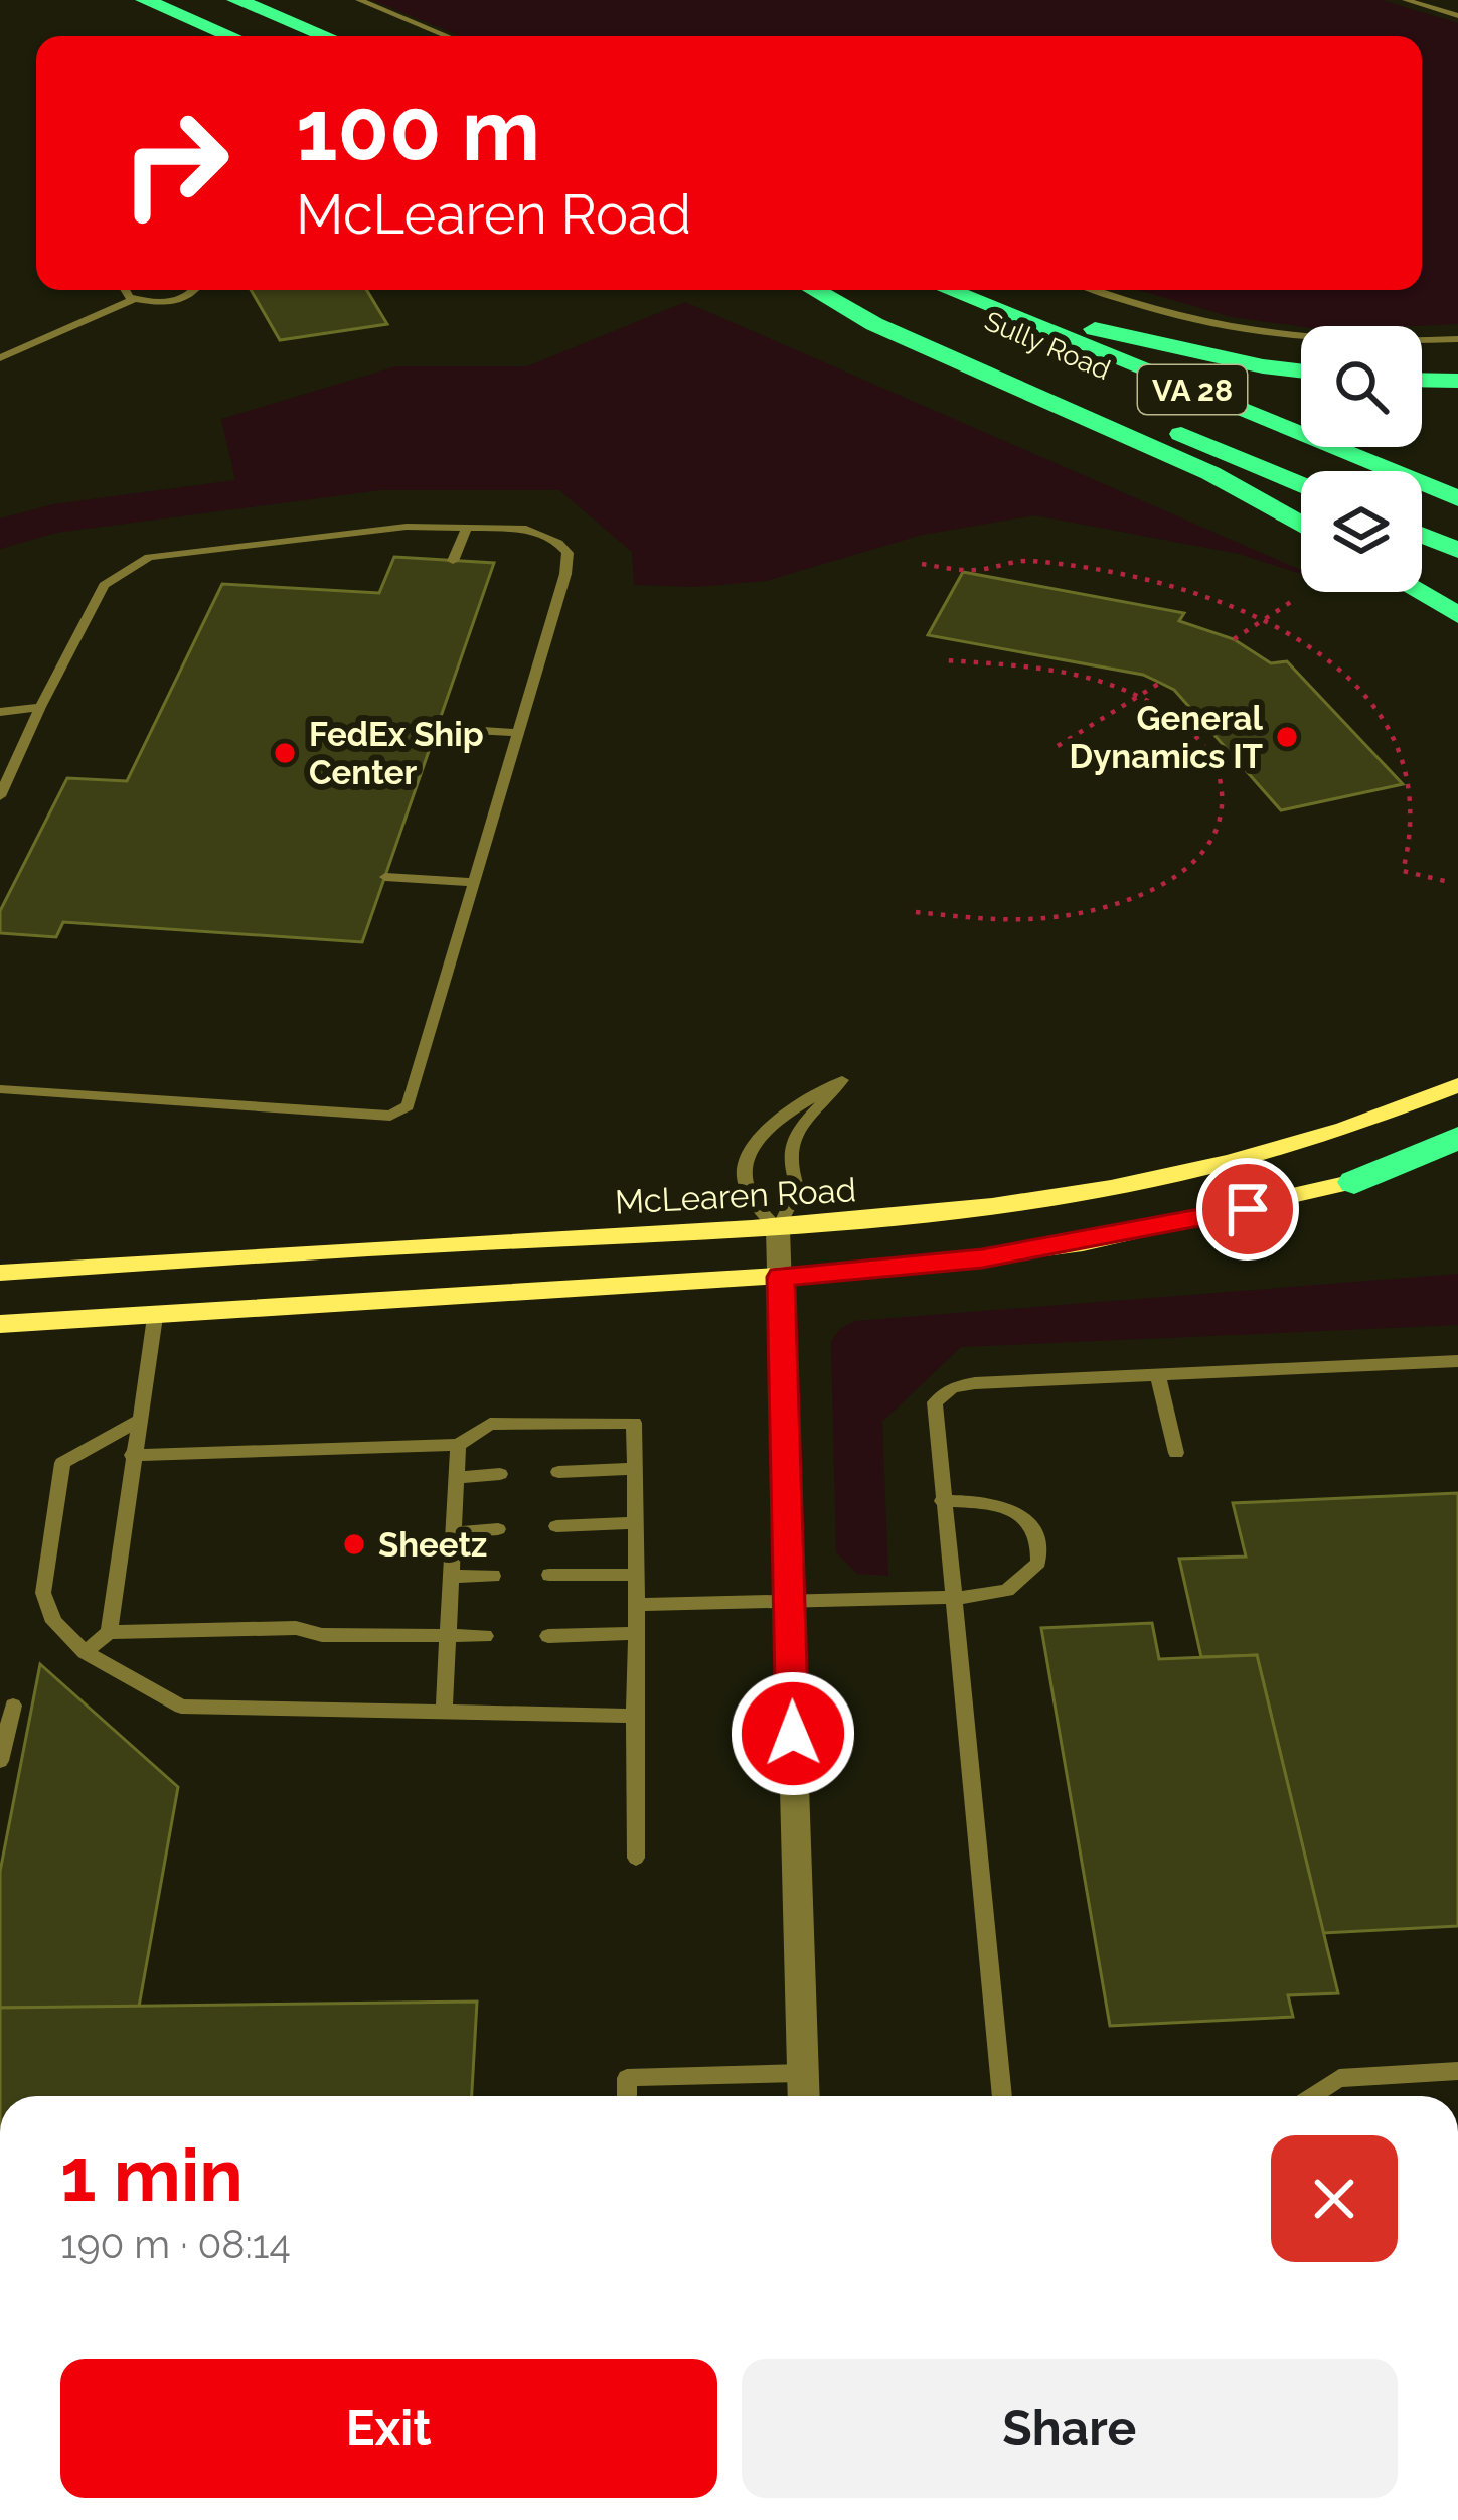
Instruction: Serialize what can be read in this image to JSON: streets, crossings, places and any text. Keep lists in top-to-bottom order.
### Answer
{
  "streets": {
    "highway": ["Sully Road", "VA 28"],
    "main road": ["McLearen Road"]
  },
  "places": ["General Dynamics IT", "FedEx Ship Center", "Sheetz"],
  "page": {
    "turn": ["100 m", "McLearen Road"],
    "heading": ["1 min", "190 m · 08:14"],
    "buttons": ["Exit", "Share"]
  }
}
